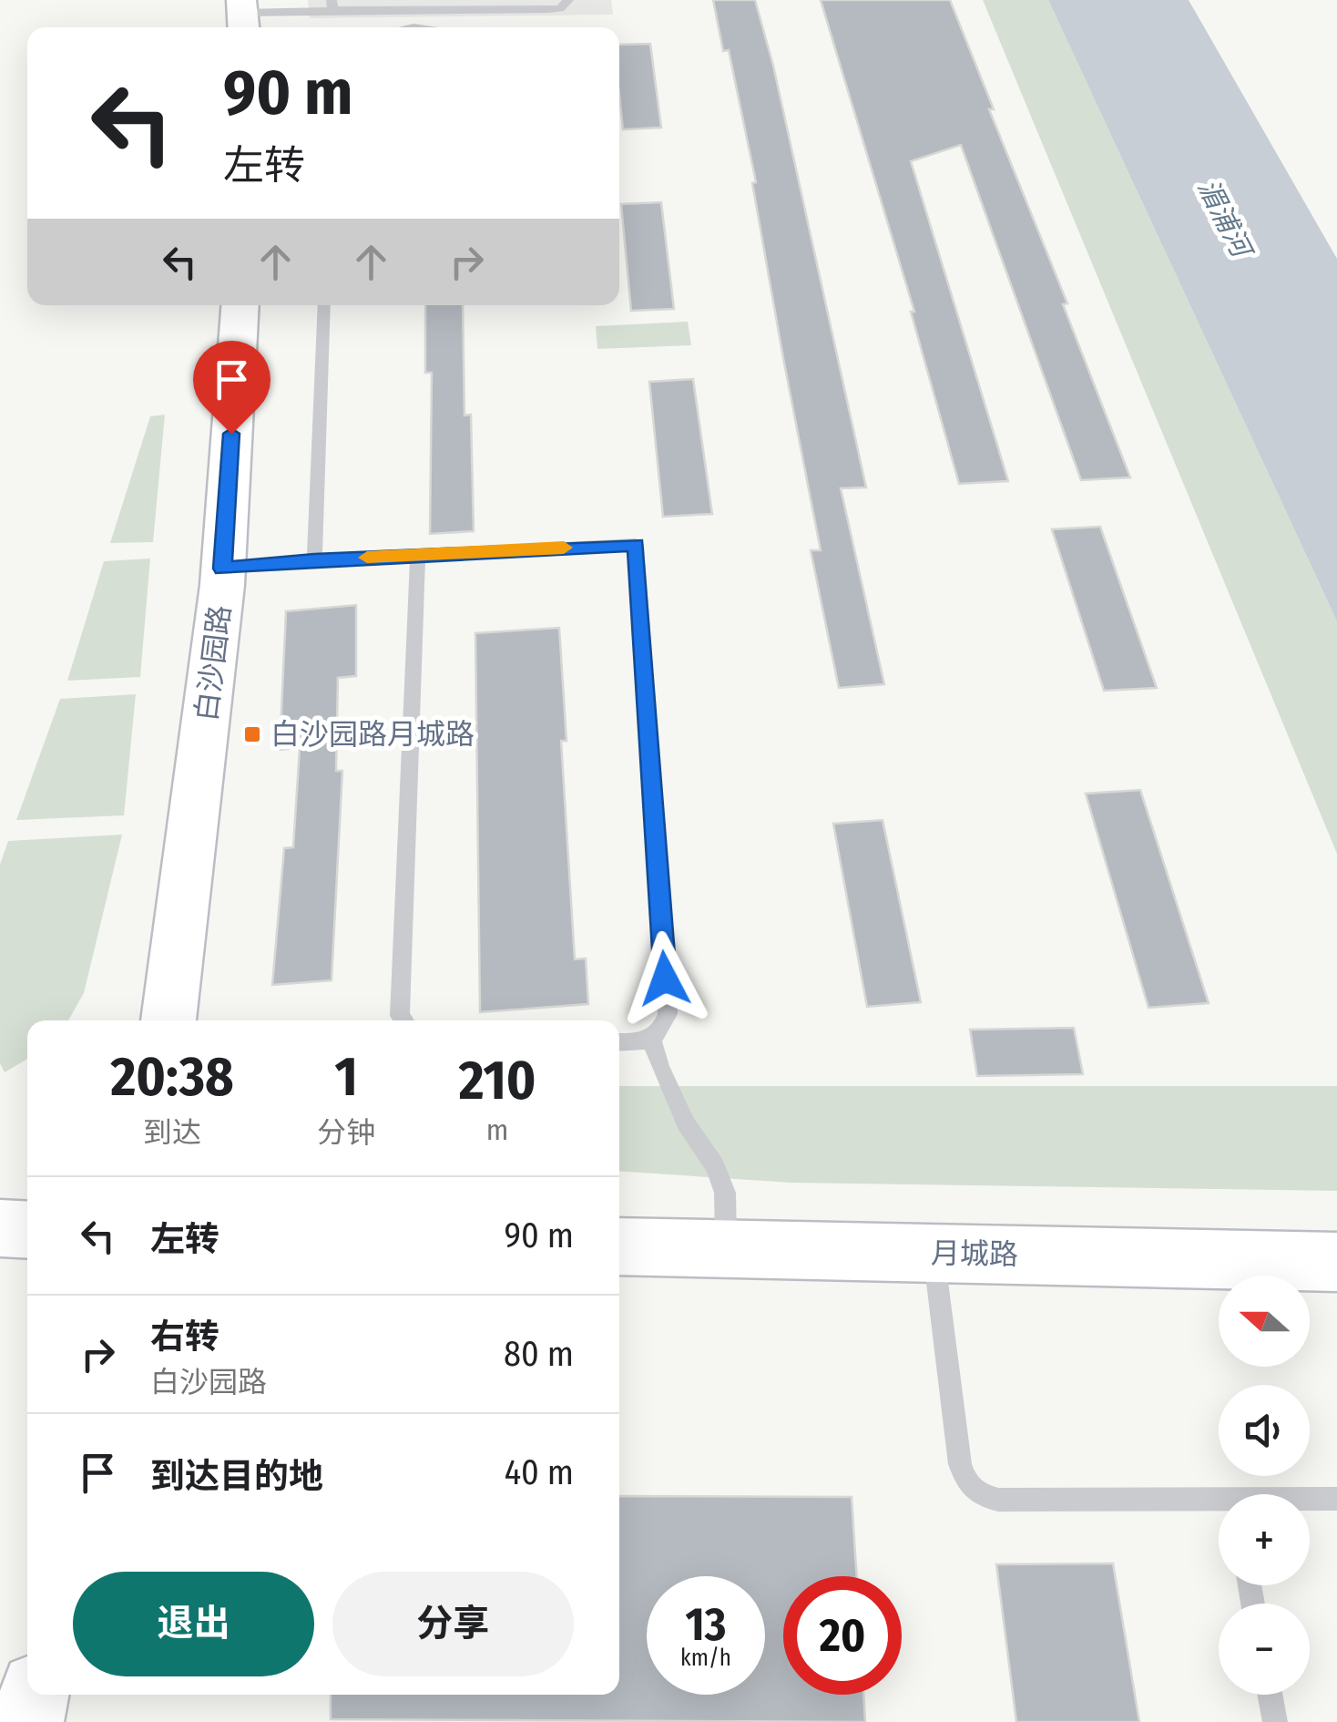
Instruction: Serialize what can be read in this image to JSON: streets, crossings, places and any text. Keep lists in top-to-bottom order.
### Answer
{
  "streets": {
    "street": ["白沙园路", "月城路"]
  },
  "water": ["湄浦河"],
  "places": {
    "transit": ["白沙园路月城路"]
  },
  "north": "left",
  "page": {
    "turn": ["90 m", "左转"],
    "eta": [
      "20:38",
      "到达",
      "1",
      "分钟",
      "210",
      "m"
    ],
    "list": [
      {
        "name": "左转",
        "value": "90 m"
      },
      {
        "name": "右转",
        "note": "白沙园路",
        "value": "80 m"
      },
      {
        "name": "到达目的地",
        "value": "40 m"
      }
    ],
    "map_buttons": ["+", "−"],
    "buttons": ["退出", "分享"],
    "speed": "13 km/h",
    "limit": "20"
  }
}
